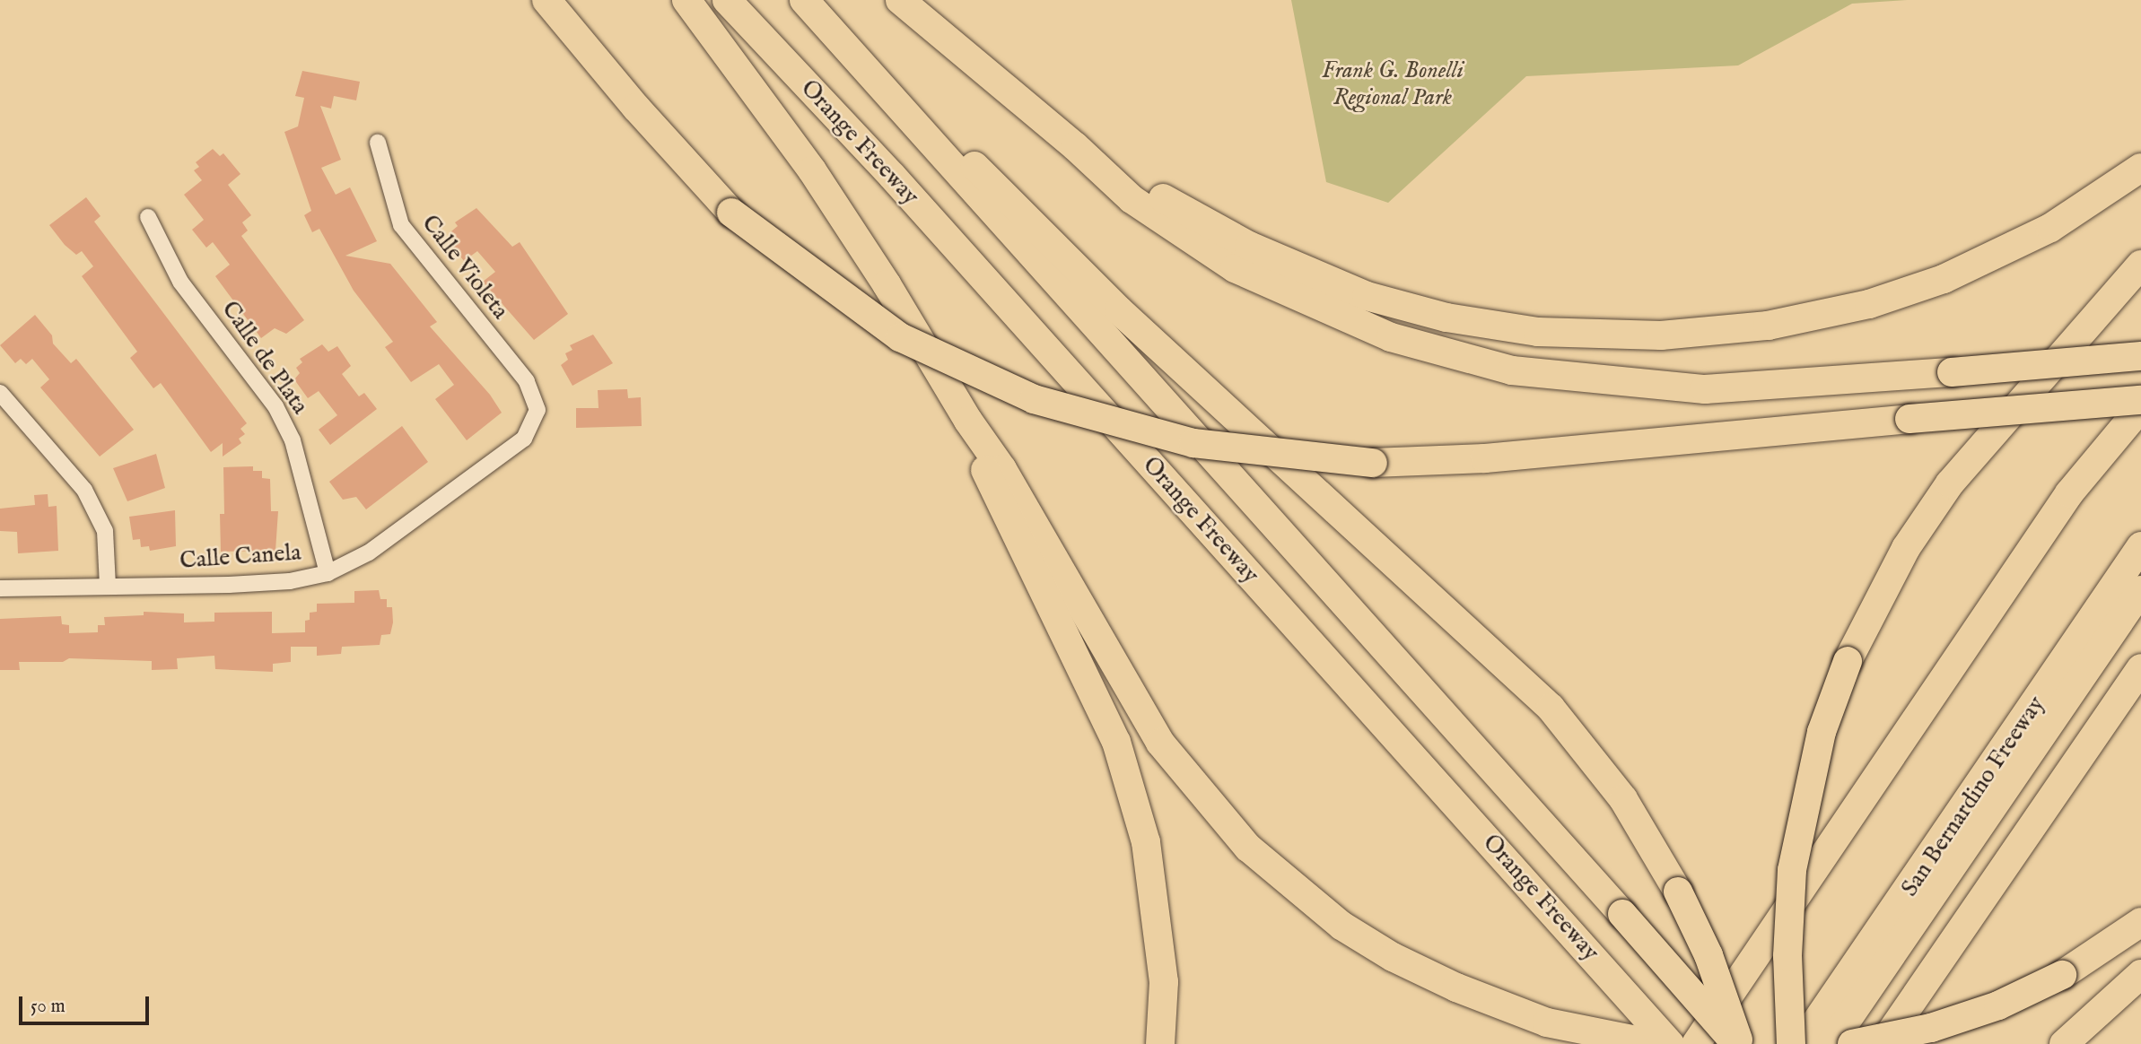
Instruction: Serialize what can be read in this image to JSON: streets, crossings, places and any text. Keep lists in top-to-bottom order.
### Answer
{
  "streets": {
    "highway": ["Orange Freeway", "San Bernardino Freeway"],
    "street": ["Calle Violeta", "Calle de Plata", "Calle Canela"]
  },
  "crossings": [
    ["Calle Violeta", "Calle Canela"],
    ["Calle de Plata", "Calle Canela"]
  ],
  "parks": ["Frank G. Bonelli Regional Park"],
  "scale_bar": "50 m"
}
